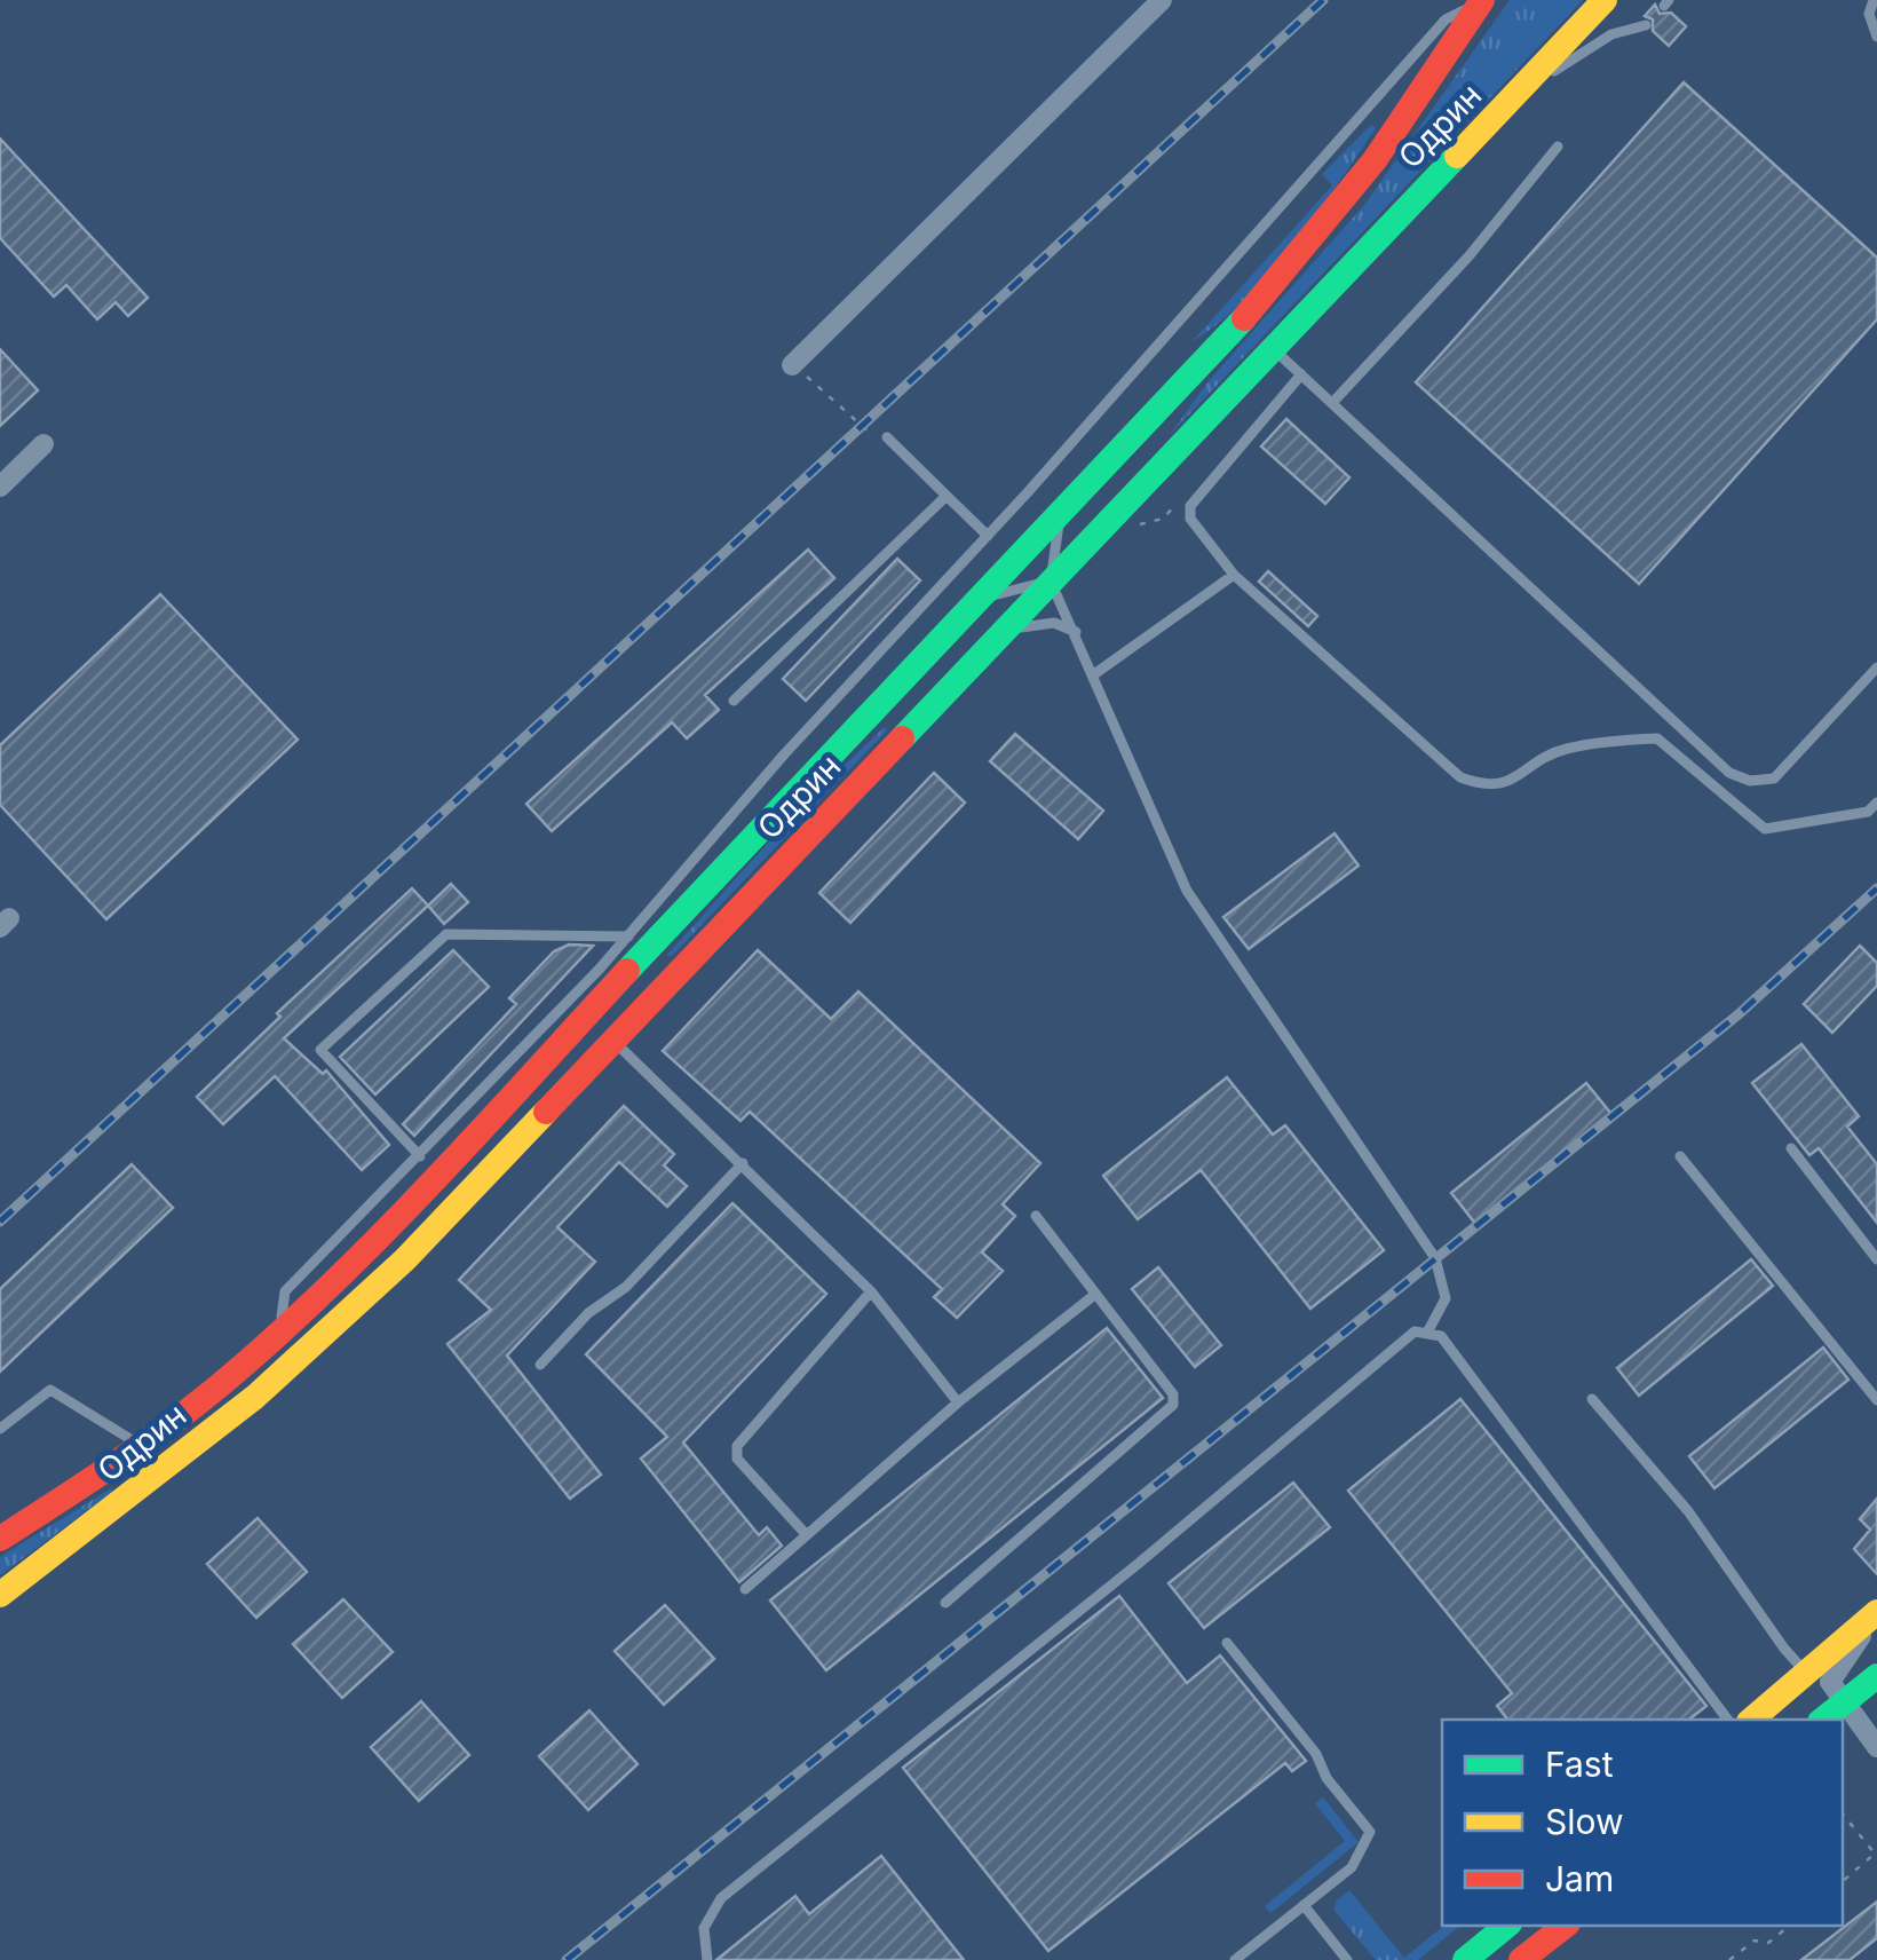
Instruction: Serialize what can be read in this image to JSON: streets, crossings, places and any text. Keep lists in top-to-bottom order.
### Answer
{
  "streets": {
    "main road": ["Одрин"]
  },
  "legend": ["Fast", "Slow", "Jam"]
}
